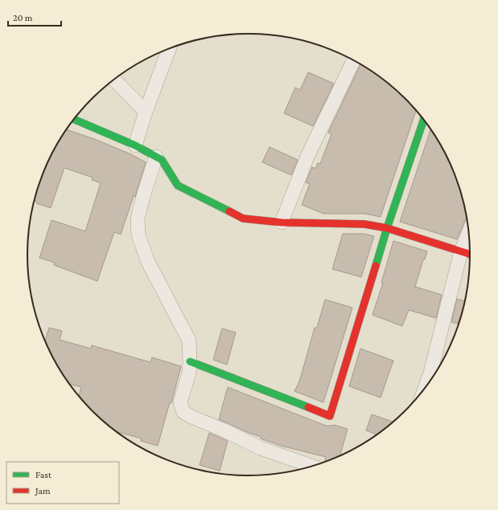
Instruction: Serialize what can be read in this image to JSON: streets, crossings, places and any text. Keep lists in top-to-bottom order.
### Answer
{
  "legend": ["Fast", "Jam"],
  "scale_bar": "20 m"
}
